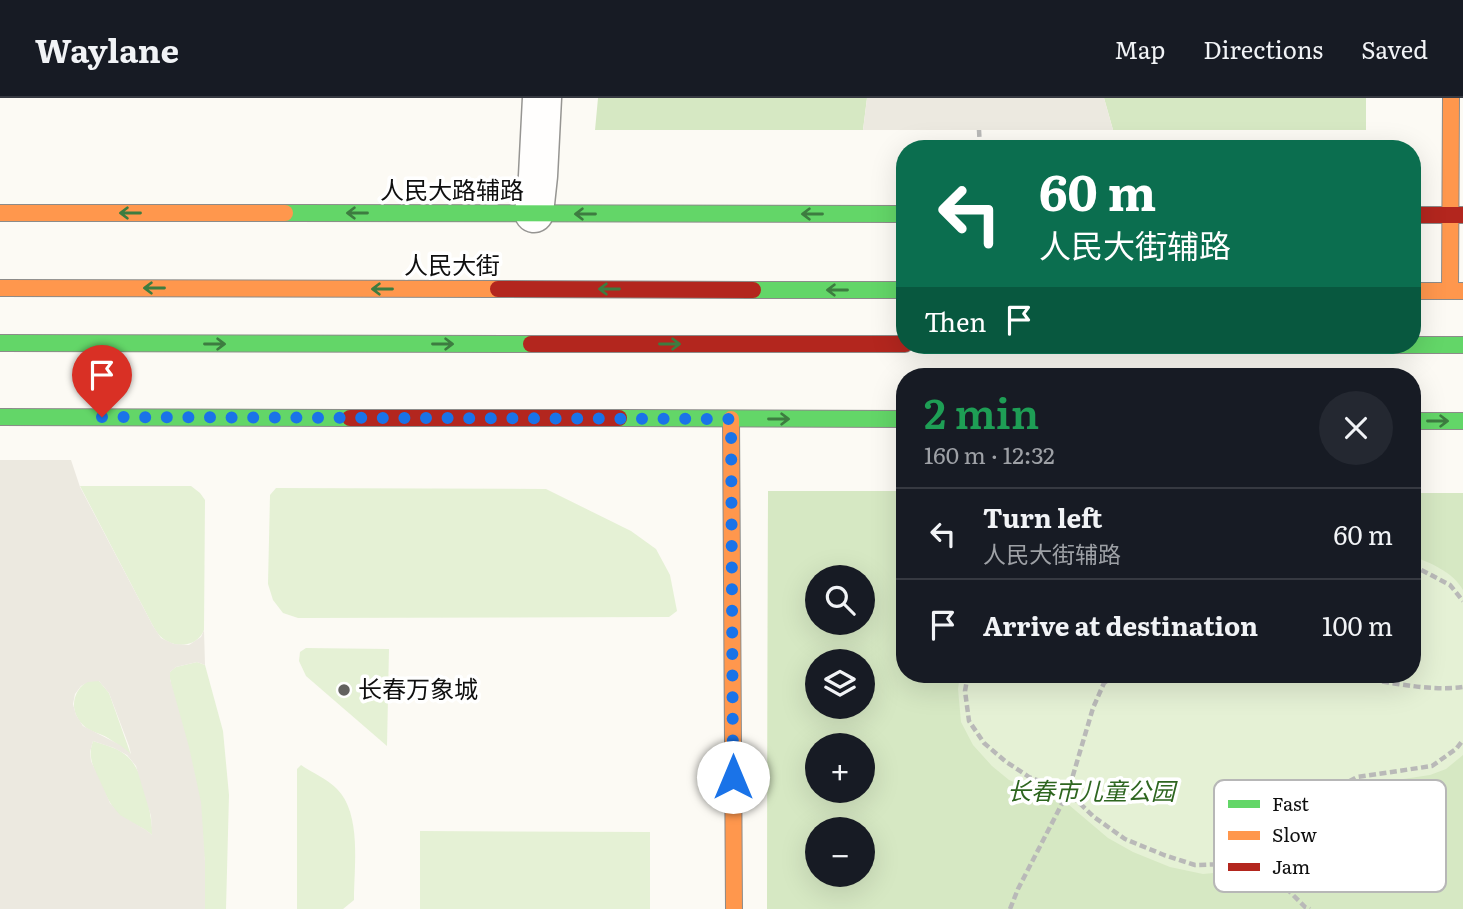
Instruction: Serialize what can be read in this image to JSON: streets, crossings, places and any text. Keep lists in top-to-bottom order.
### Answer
{
  "streets": {
    "main road": ["人民大路辅路", "人民大街"]
  },
  "parks": ["长春市儿童公园"],
  "places": ["长春万象城"],
  "legend": ["Fast", "Slow", "Jam"],
  "page": {
    "header": "Waylane",
    "nav": ["Map", "Directions", "Saved"],
    "turn": ["60 m", "人民大街辅路"],
    "then": "Then",
    "heading": ["2 min", "160 m · 12:32"],
    "list": [
      {
        "name": "Turn left",
        "note": "人民大街辅路",
        "value": "60 m"
      },
      {
        "name": "Arrive at destination",
        "value": "100 m"
      }
    ],
    "map_buttons": ["+", "−"]
  }
}
